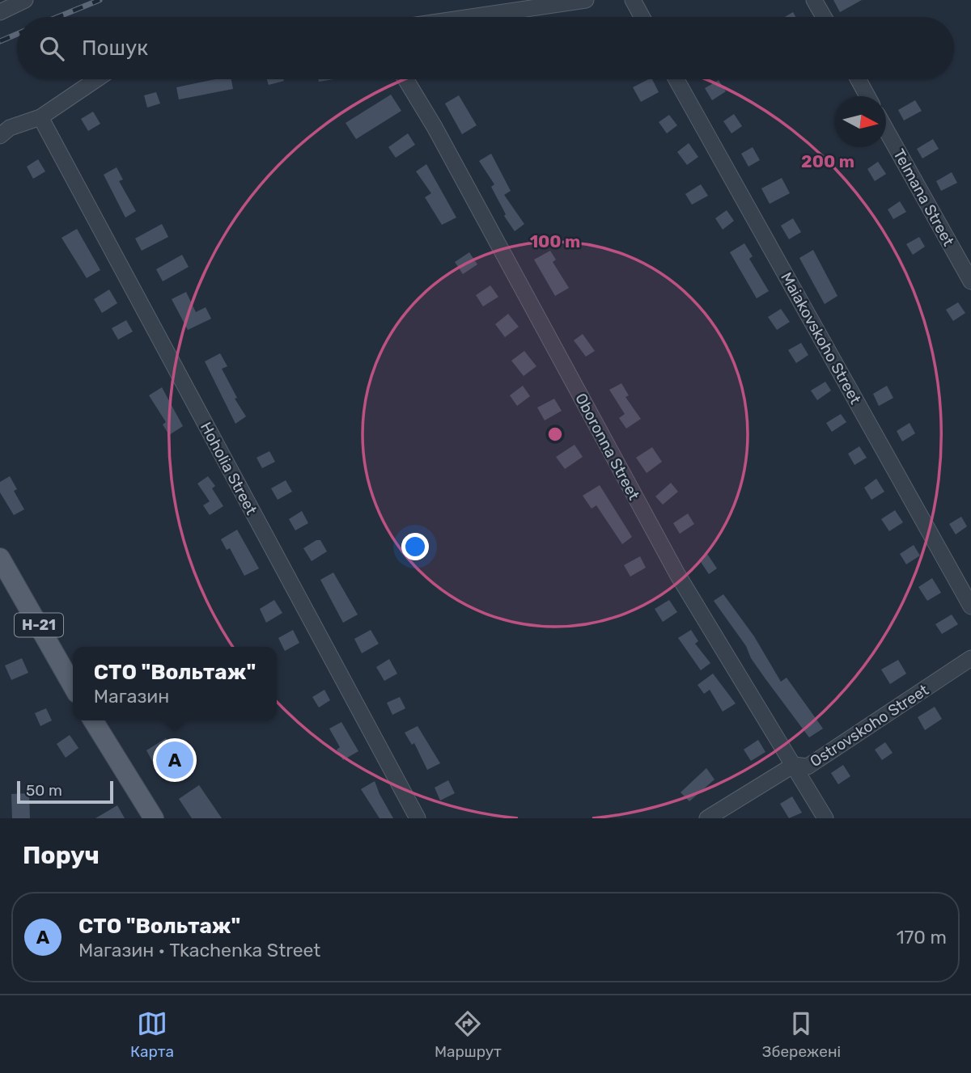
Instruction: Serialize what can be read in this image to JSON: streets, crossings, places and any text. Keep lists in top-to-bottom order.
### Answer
{
  "streets": {
    "main road": ["Н-21"],
    "street": [
      "Telmana Street",
      "Maiakovskoho Street",
      "Oboronna Street",
      "Hoholia Street",
      "Ostrovskoho Street"
    ]
  },
  "crossings": [
    ["Oboronna Street", "Ostrovskoho Street"]
  ],
  "scale_bar": "50 m",
  "north": "right",
  "page": {
    "search": "Пошук",
    "popup": ["СТО \"Вольтаж\"", "Магазин"],
    "pins": "A",
    "scale": "50 m",
    "heading": "Поруч",
    "list": [
      {
        "mark": "A",
        "name": "СТО \"Вольтаж\"",
        "note": "Магазин · Tkachenka Street",
        "value": "170 m"
      }
    ],
    "nav": ["Карта", "Маршрут", "Збережені"]
  },
  "rings": ["200 m", "100 m"]
}
